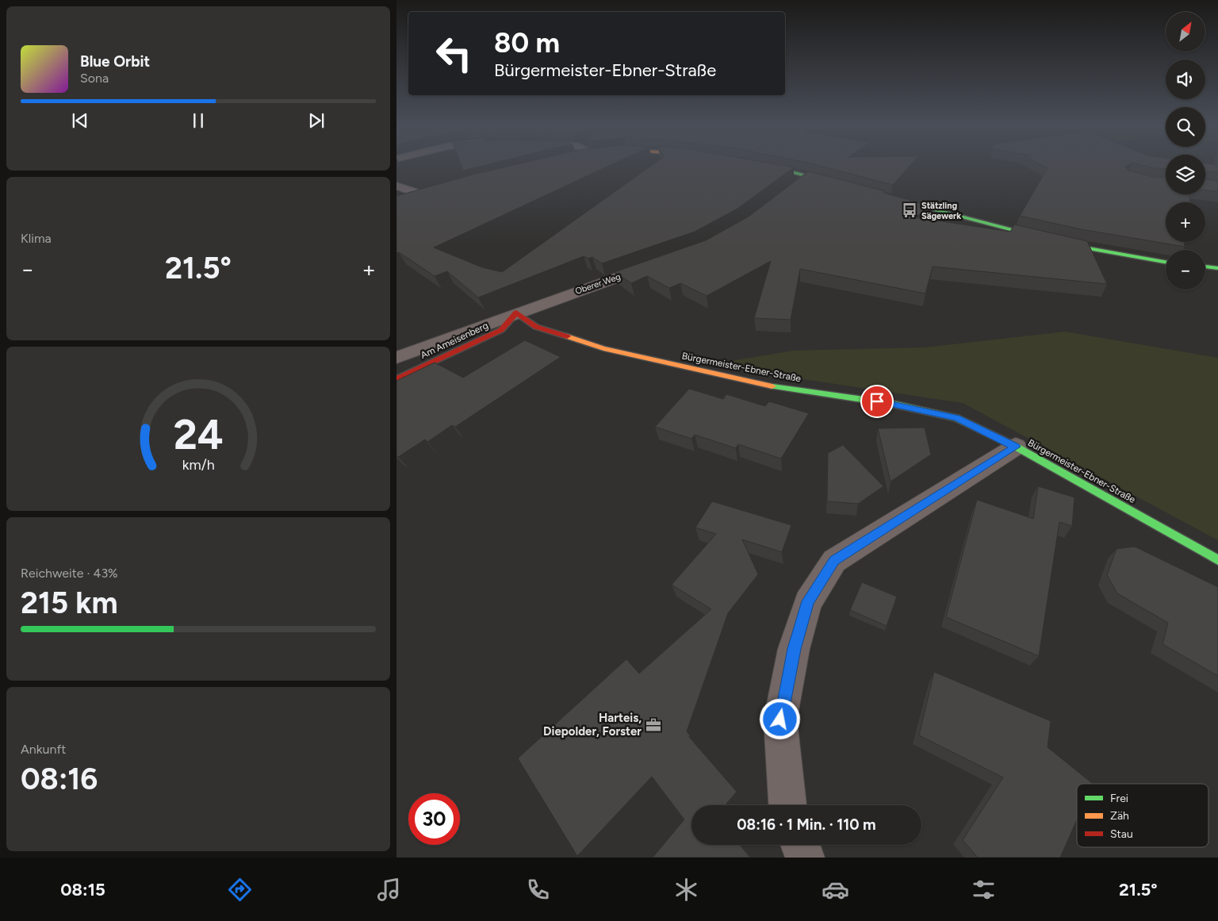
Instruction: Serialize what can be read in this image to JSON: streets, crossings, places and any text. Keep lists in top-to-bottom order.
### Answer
{
  "streets": {
    "street": ["Oberer Weg", "Am Ameisenberg", "Bürgermeister-Ebner-Straße"]
  },
  "crossings": [
    ["Oberer Weg", "Am Ameisenberg"],
    ["Oberer Weg", "Bürgermeister-Ebner-Straße"],
    ["Am Ameisenberg", "Bürgermeister-Ebner-Straße"]
  ],
  "places": {
    "bus stop": ["Stätzling Sägewerk"],
    "office": ["Harteis, Diepolder, Forster"]
  },
  "legend": ["Frei", "Zäh", "Stau"],
  "north": "top right",
  "page": {
    "map_buttons": ["+", "−"],
    "turn": ["80 m", "Bürgermeister-Ebner-Straße"],
    "song": ["Blue Orbit", "Sona"],
    "tile": [
      "Klima",
      ["Reichweite · 43%", "215 km"],
      ["Ankunft", "08:16"]
    ],
    "heat": ["−", "21.5°", "+"],
    "limit": "30",
    "trip": "08:16 · 1 Min. · 110 m",
    "tabs": ["08:15", "21.5°"],
    "gauge": ["24", "km/h"]
  }
}
